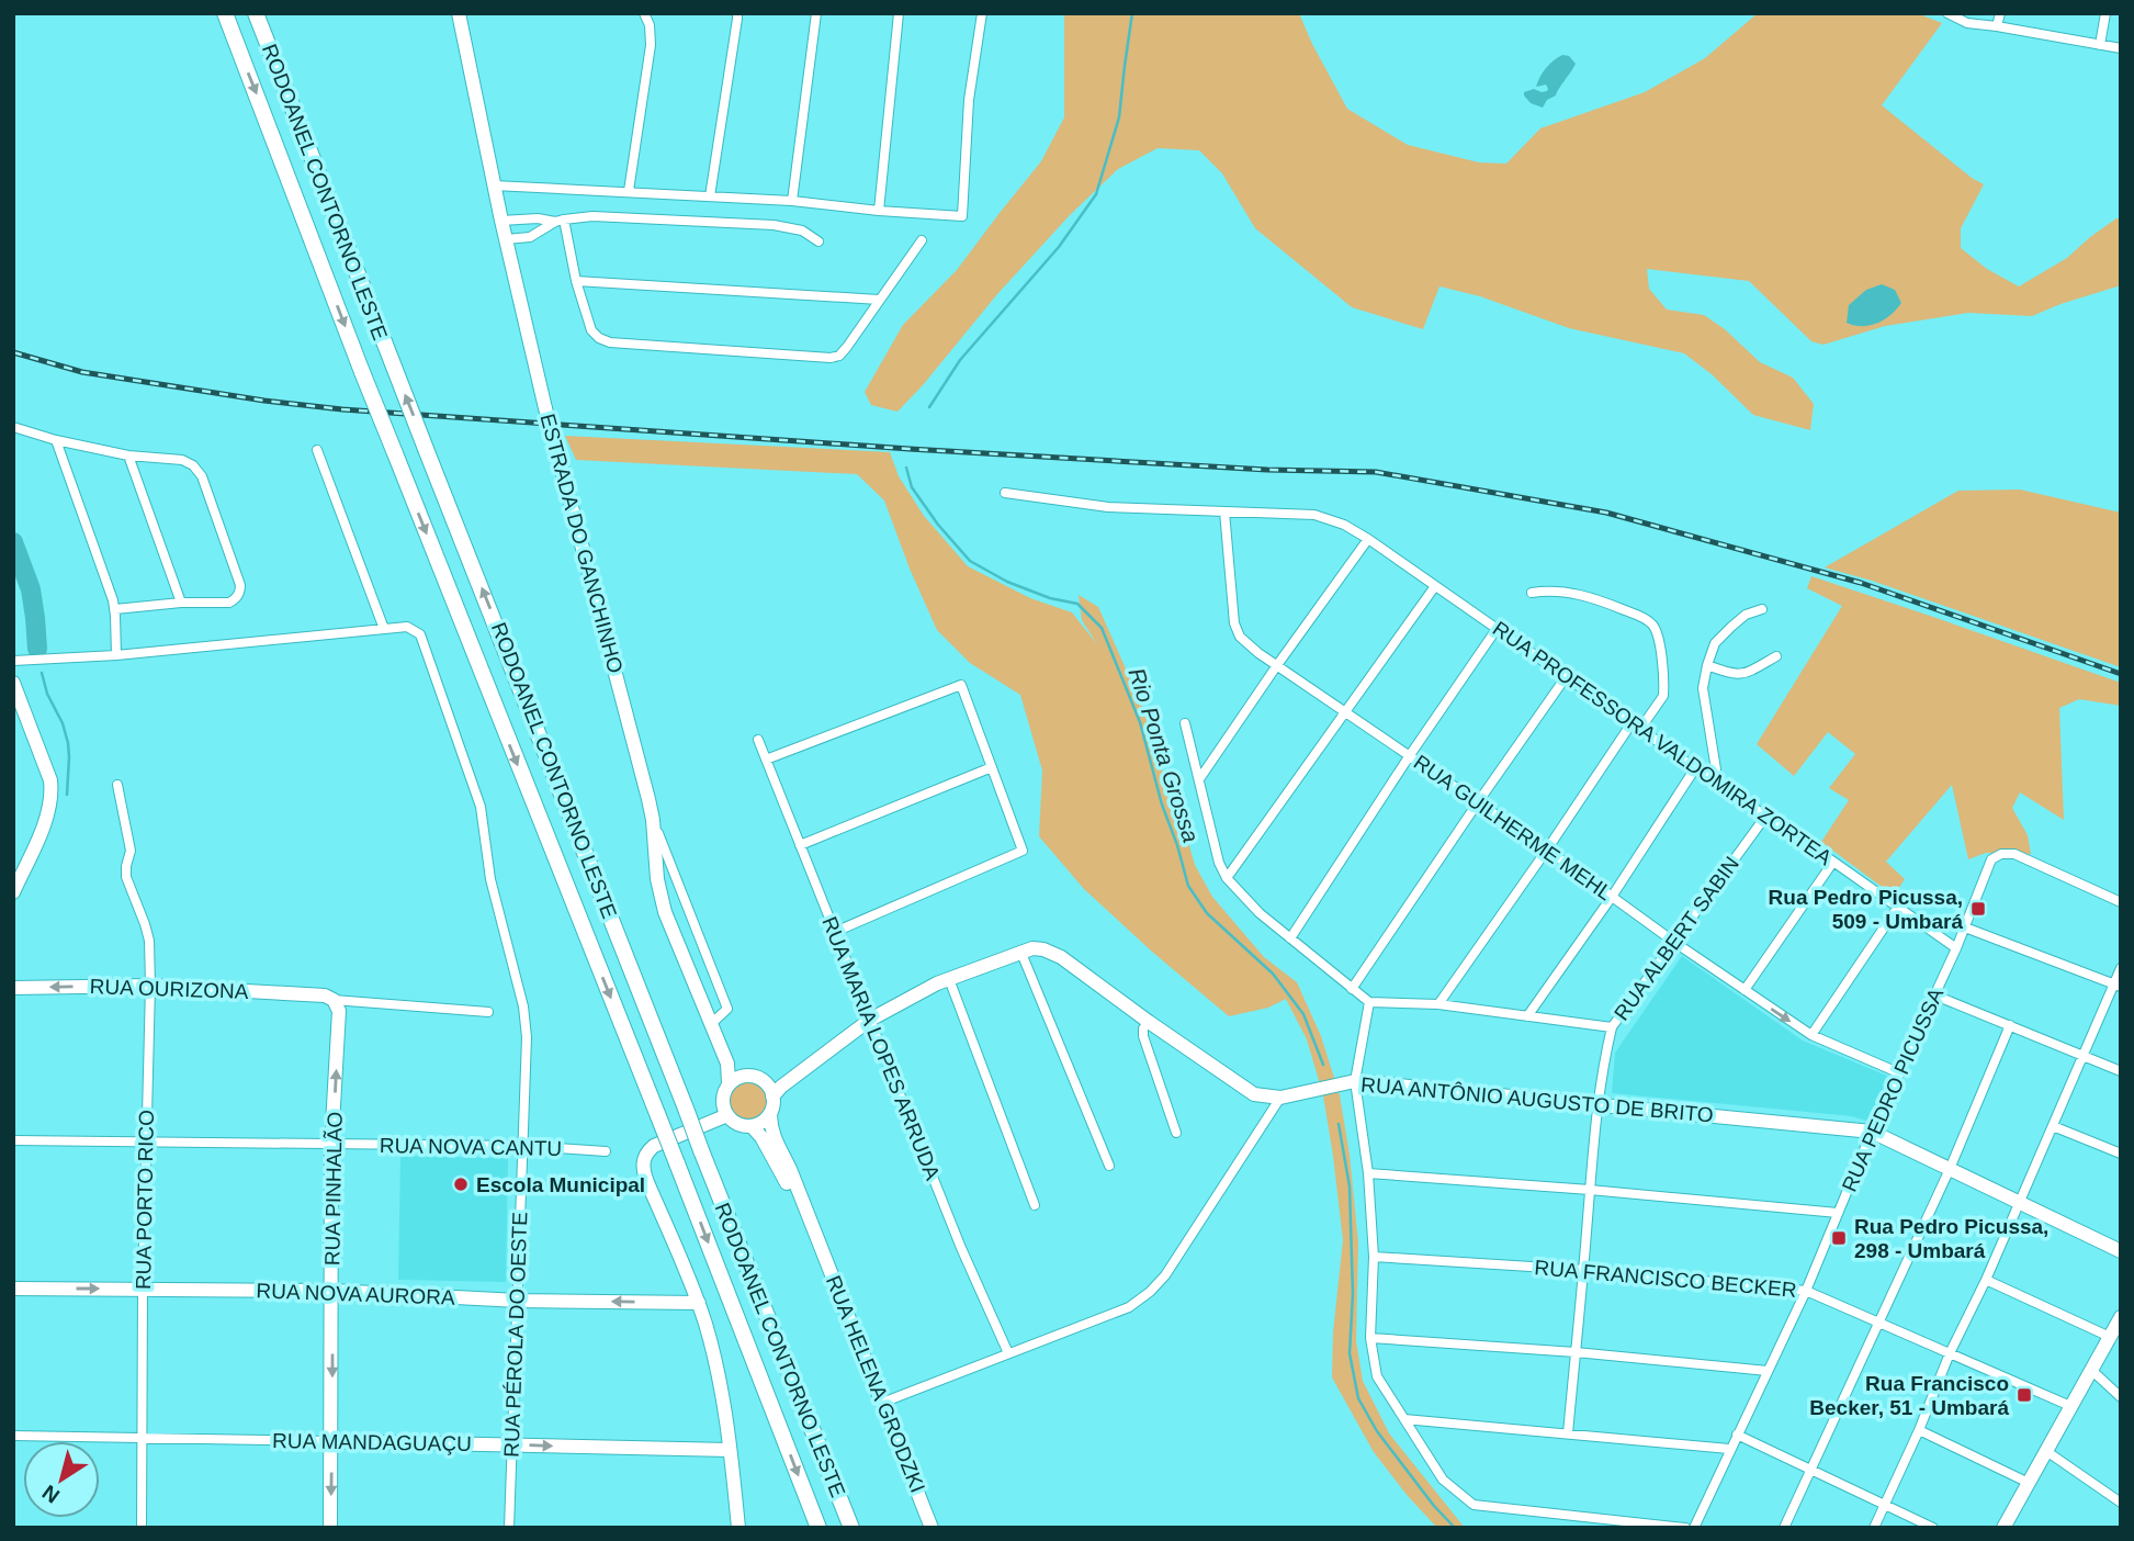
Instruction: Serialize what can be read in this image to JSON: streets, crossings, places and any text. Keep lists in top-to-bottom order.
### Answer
{
  "streets": {
    "highway": ["RODOANEL CONTORNO LESTE"],
    "street": [
      "ESTRADA DO GANCHINHO",
      "RUA PROFESSORA VALDOMIRA ZORTEA",
      "RUA GUILHERME MEHL",
      "RUA ALBERT SABIN",
      "RUA OURIZONA",
      "RUA MARIA LOPES ARRUDA",
      "RUA PEDRO PICUSSA",
      "RUA ANTÔNIO AUGUSTO DE BRITO",
      "RUA NOVA CANTU",
      "RUA PINHALÃO",
      "RUA PORTO RICO",
      "RUA FRANCISCO BECKER",
      "RUA NOVA AURORA",
      "RUA PÉROLA DO OESTE",
      "RUA HELENA GRODZKI",
      "RUA MANDAGUAÇU"
    ]
  },
  "crossings": [
    ["ESTRADA DO GANCHINHO", "RUA ANTÔNIO AUGUSTO DE BRITO"],
    ["ESTRADA DO GANCHINHO", "RUA HELENA GRODZKI"],
    ["RUA PROFESSORA VALDOMIRA ZORTEA", "RUA GUILHERME MEHL"],
    ["RUA PROFESSORA VALDOMIRA ZORTEA", "RUA ALBERT SABIN"],
    ["RUA PROFESSORA VALDOMIRA ZORTEA", "RUA PEDRO PICUSSA"],
    ["RUA GUILHERME MEHL", "RUA ALBERT SABIN"],
    ["RUA GUILHERME MEHL", "RUA PEDRO PICUSSA"],
    ["RUA ALBERT SABIN", "RUA ANTÔNIO AUGUSTO DE BRITO"],
    ["RUA ALBERT SABIN", "RUA FRANCISCO BECKER"],
    ["RUA OURIZONA", "RUA PINHALÃO"],
    ["RUA OURIZONA", "RUA PORTO RICO"],
    ["RUA MARIA LOPES ARRUDA", "RUA ANTÔNIO AUGUSTO DE BRITO"],
    ["RUA PEDRO PICUSSA", "RUA ANTÔNIO AUGUSTO DE BRITO"],
    ["RUA PEDRO PICUSSA", "RUA FRANCISCO BECKER"],
    ["RUA ANTÔNIO AUGUSTO DE BRITO", "RUA HELENA GRODZKI"],
    ["RUA NOVA CANTU", "RUA PINHALÃO"],
    ["RUA NOVA CANTU", "RUA PORTO RICO"],
    ["RUA NOVA CANTU", "RUA PÉROLA DO OESTE"],
    ["RUA PINHALÃO", "RUA NOVA AURORA"],
    ["RUA PINHALÃO", "RUA MANDAGUAÇU"],
    ["RUA PORTO RICO", "RUA NOVA AURORA"],
    ["RUA PORTO RICO", "RUA MANDAGUAÇU"],
    ["RUA NOVA AURORA", "RUA PÉROLA DO OESTE"],
    ["RUA PÉROLA DO OESTE", "RUA MANDAGUAÇU"]
  ],
  "one_way": ["RUA OURIZONA"],
  "water": ["Rio Ponta Grossa"],
  "places": {
    "transit": ["Rua Pedro Picussa, 509 - Umbará", "Rua Pedro Picussa, 298 - Umbará", "Rua Francisco Becker, 51 - Umbará"],
    "other": ["Escola Municipal"]
  },
  "north": "bottom left"
}
